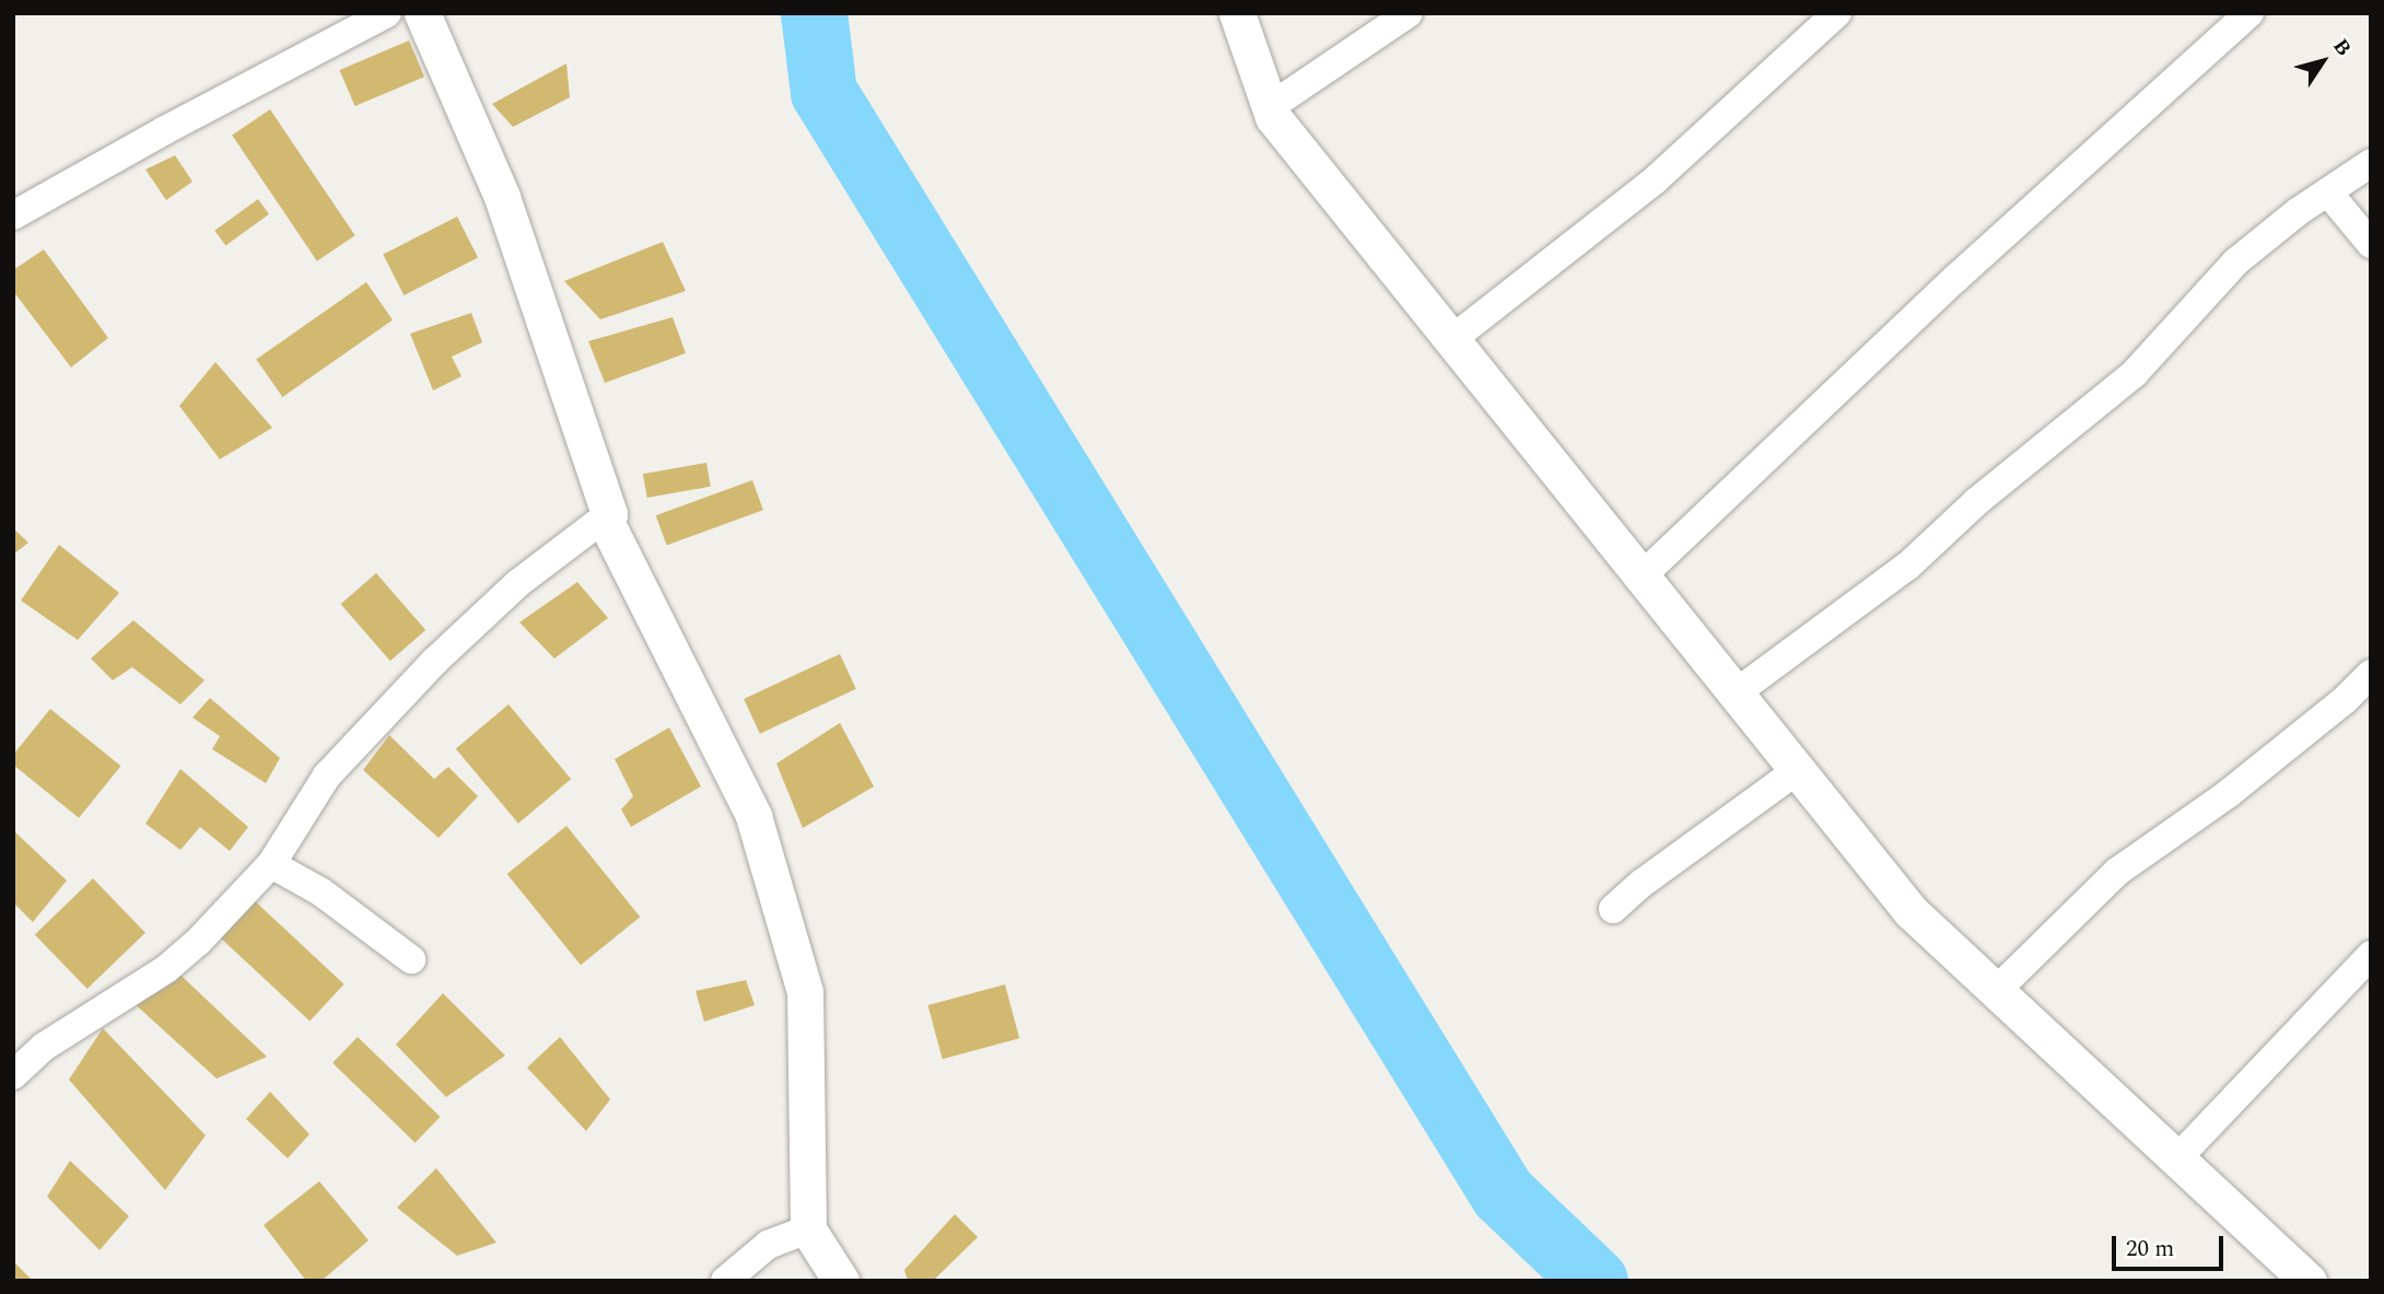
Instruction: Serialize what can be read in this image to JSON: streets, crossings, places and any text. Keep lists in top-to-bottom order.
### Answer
{
  "scale_bar": "20 m",
  "north": "top right"
}
